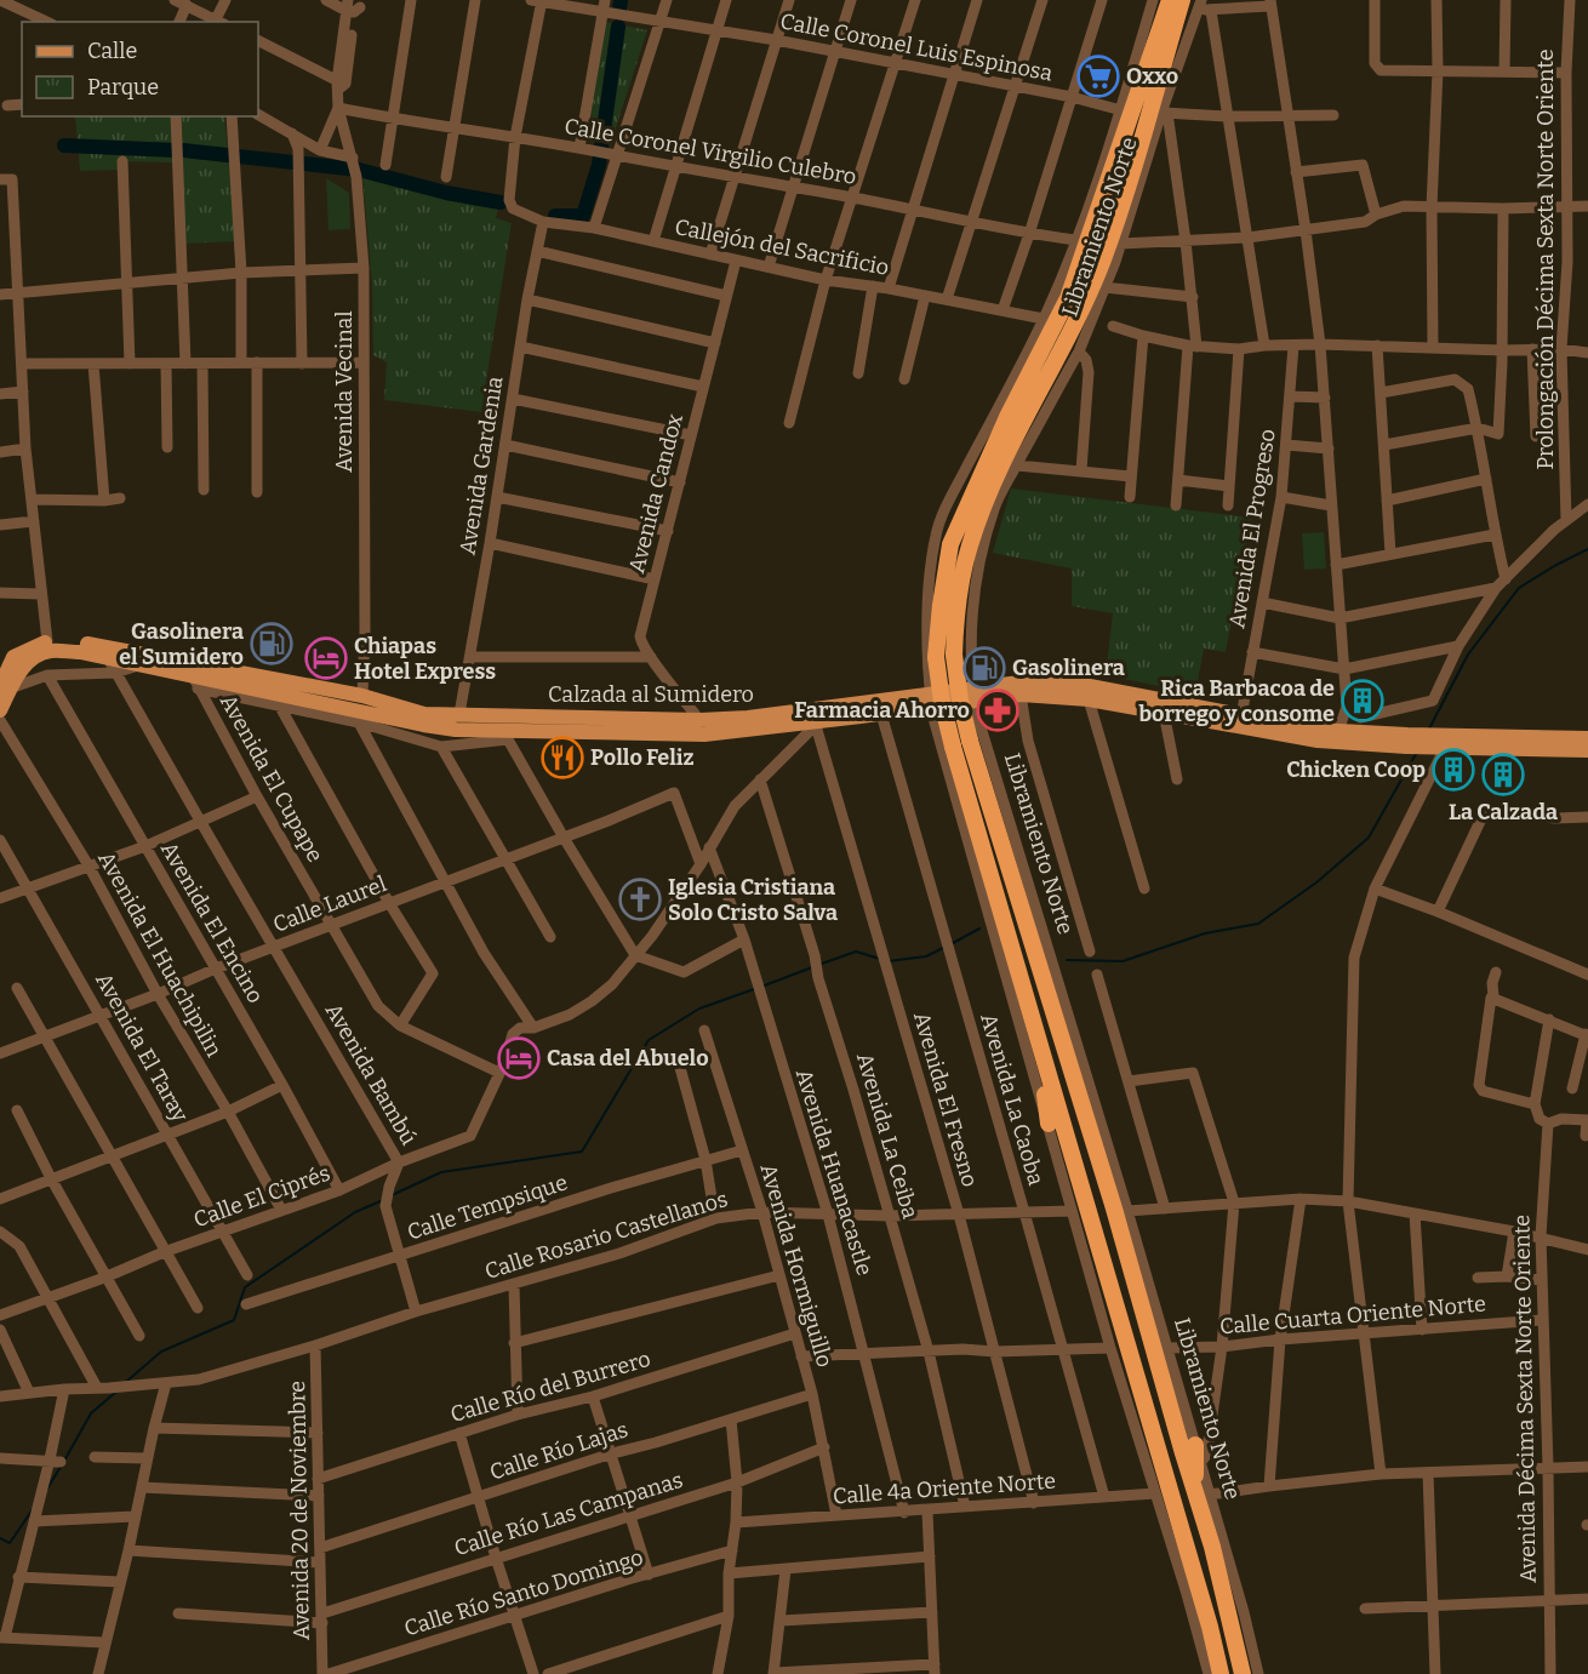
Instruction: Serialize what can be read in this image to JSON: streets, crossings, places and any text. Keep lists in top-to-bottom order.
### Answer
{
  "streets": {
    "highway": ["Libramiento Norte"],
    "main road": ["Calzada al Sumidero"],
    "street": [
      "Calle Coronel Luis Espinosa",
      "Calle Coronel Virgilio Culebro",
      "Callejón del Sacrificio",
      "Prolongación Décima Sexta Norte Oriente",
      "Avenida Vecinal",
      "Avenida Gardenia",
      "Avenida Candox",
      "Avenida El Progreso",
      "Avenida El Cupape",
      "Calle Laurel",
      "Avenida El Encino",
      "Avenida El Huachipilin",
      "Avenida El Taray",
      "Avenida Bambú",
      "Avenida El Fresno",
      "Avenida La Caoba",
      "Avenida La Ceiba",
      "Avenida Huanacastle",
      "Calle El Ciprés",
      "Calle Tempsique",
      "Calle Rosario Castellanos",
      "Avenida Hormiguillo",
      "Calle Cuarta Oriente Norte",
      "Calle Río del Burrero",
      "Avenida Décima Sexta Norte Oriente",
      "Calle Río Lajas",
      "Calle 4a Oriente Norte",
      "Avenida 20 de Noviembre",
      "Calle Río Las Campanas",
      "Calle Río Santo Domingo"
    ]
  },
  "crossings": [
    ["Calle Coronel Virgilio Culebro", "Callejón del Sacrificio"],
    ["Calle Coronel Virgilio Culebro", "Avenida Vecinal"],
    ["Libramiento Norte", "Calzada al Sumidero"],
    ["Libramiento Norte", "Calle Cuarta Oriente Norte"],
    ["Callejón del Sacrificio", "Avenida Gardenia"],
    ["Callejón del Sacrificio", "Avenida Candox"],
    ["Avenida Vecinal", "Calzada al Sumidero"],
    ["Avenida Gardenia", "Calzada al Sumidero"],
    ["Avenida Candox", "Calzada al Sumidero"],
    ["Avenida El Progreso", "Calzada al Sumidero"],
    ["Calzada al Sumidero", "Avenida El Fresno"],
    ["Avenida El Cupape", "Calle Laurel"],
    ["Avenida El Cupape", "Calle El Ciprés"],
    ["Calle Laurel", "Avenida El Encino"],
    ["Calle Laurel", "Avenida El Huachipilin"],
    ["Calle Laurel", "Avenida El Taray"],
    ["Calle Laurel", "Avenida Bambú"],
    ["Avenida El Encino", "Calle El Ciprés"],
    ["Avenida El Huachipilin", "Calle El Ciprés"],
    ["Avenida El Taray", "Calle El Ciprés"],
    ["Avenida Bambú", "Calle El Ciprés"],
    ["Avenida Bambú", "Calle Tempsique"],
    ["Avenida Bambú", "Calle Rosario Castellanos"],
    ["Avenida El Fresno", "Calle Rosario Castellanos"],
    ["Avenida El Fresno", "Calle 4a Oriente Norte"],
    ["Avenida La Caoba", "Calle Rosario Castellanos"],
    ["Avenida La Caoba", "Calle 4a Oriente Norte"],
    ["Avenida La Ceiba", "Calle Rosario Castellanos"],
    ["Avenida La Ceiba", "Calle 4a Oriente Norte"],
    ["Avenida Huanacastle", "Calle Rosario Castellanos"],
    ["Avenida Huanacastle", "Calle 4a Oriente Norte"],
    ["Calle Tempsique", "Avenida Hormiguillo"],
    ["Calle Rosario Castellanos", "Avenida Hormiguillo"],
    ["Calle Rosario Castellanos", "Avenida 20 de Noviembre"],
    ["Avenida Hormiguillo", "Calle Río del Burrero"],
    ["Avenida Hormiguillo", "Calle Río Lajas"],
    ["Avenida Hormiguillo", "Calle 4a Oriente Norte"],
    ["Avenida Hormiguillo", "Calle Río Las Campanas"],
    ["Calle Cuarta Oriente Norte", "Avenida Décima Sexta Norte Oriente"],
    ["Calle Río del Burrero", "Avenida 20 de Noviembre"],
    ["Calle Río Lajas", "Avenida 20 de Noviembre"],
    ["Avenida 20 de Noviembre", "Calle Río Las Campanas"]
  ],
  "places": {
    "supermarket": ["Oxxo"],
    "fuel station": ["Gasolinera el Sumidero", "Gasolinera"],
    "hotel": ["Chiapas Hotel Express", "Casa del Abuelo"],
    "building": ["Rica Barbacoa de borrego y consome", "Chicken Coop", "La Calzada"],
    "pharmacy": ["Farmacia Ahorro"],
    "restaurant": ["Pollo Feliz"],
    "church": ["Iglesia Cristiana Solo Cristo Salva"]
  },
  "legend": ["Calle", "Parque"]
}
